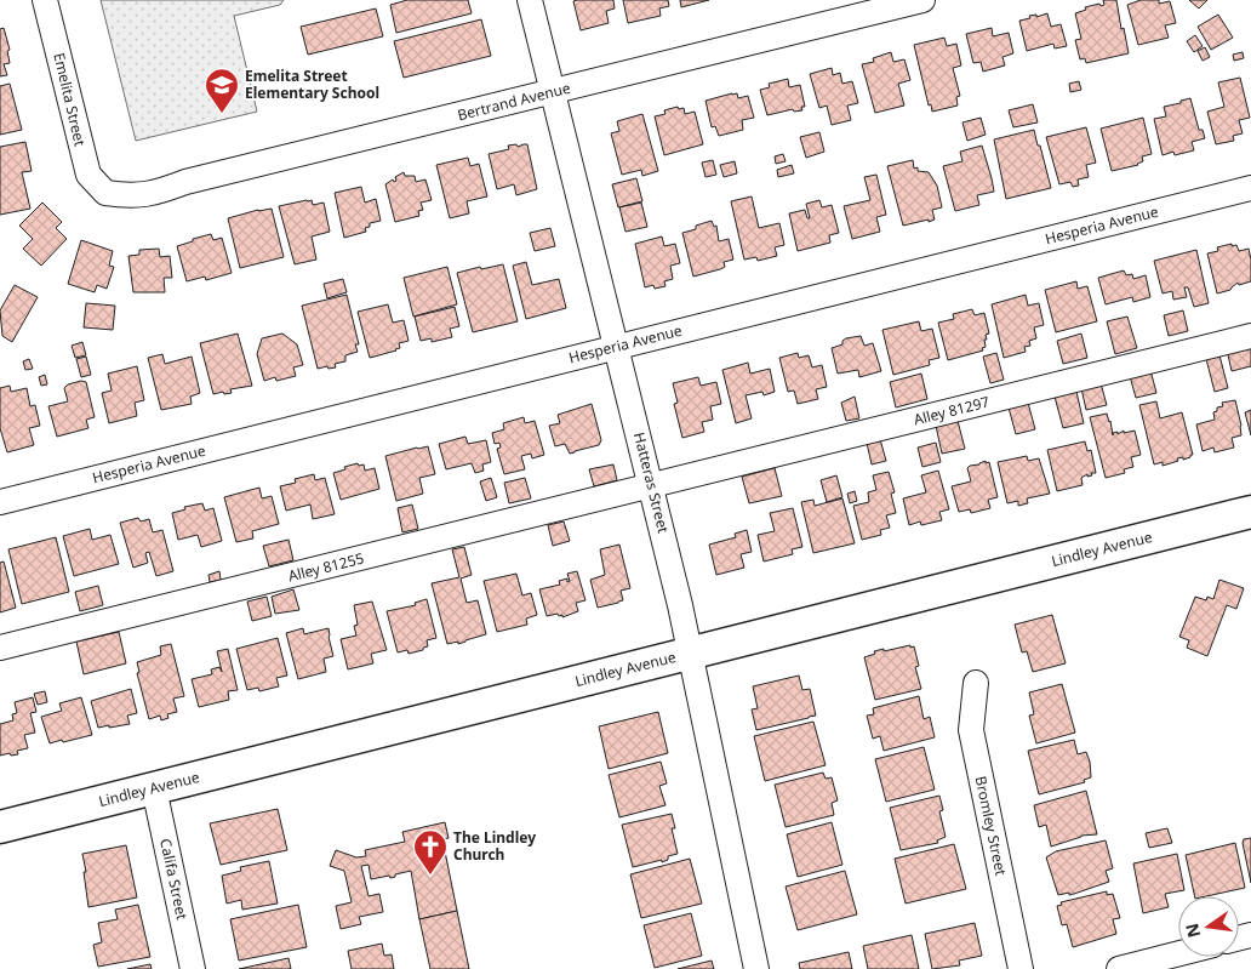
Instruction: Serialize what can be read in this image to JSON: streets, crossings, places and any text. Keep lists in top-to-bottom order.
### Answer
{
  "streets": {
    "main road": ["Lindley Avenue"],
    "street": [
      "Emelita Street",
      "Bertrand Avenue",
      "Hesperia Avenue",
      "Alley 81297",
      "Hatteras Street",
      "Alley 81255",
      "Bromley Street",
      "Califa Street"
    ]
  },
  "crossings": [
    ["Emelita Street", "Bertrand Avenue"],
    ["Bertrand Avenue", "Hatteras Street"],
    ["Hesperia Avenue", "Hatteras Street"],
    ["Alley 81297", "Hatteras Street"],
    ["Alley 81297", "Alley 81255"],
    ["Hatteras Street", "Lindley Avenue"],
    ["Hatteras Street", "Alley 81255"],
    ["Lindley Avenue", "Califa Street"]
  ],
  "places": {
    "school or university": ["Emelita Street Elementary School"],
    "church": ["The Lindley Church"]
  },
  "north": "left"
}
